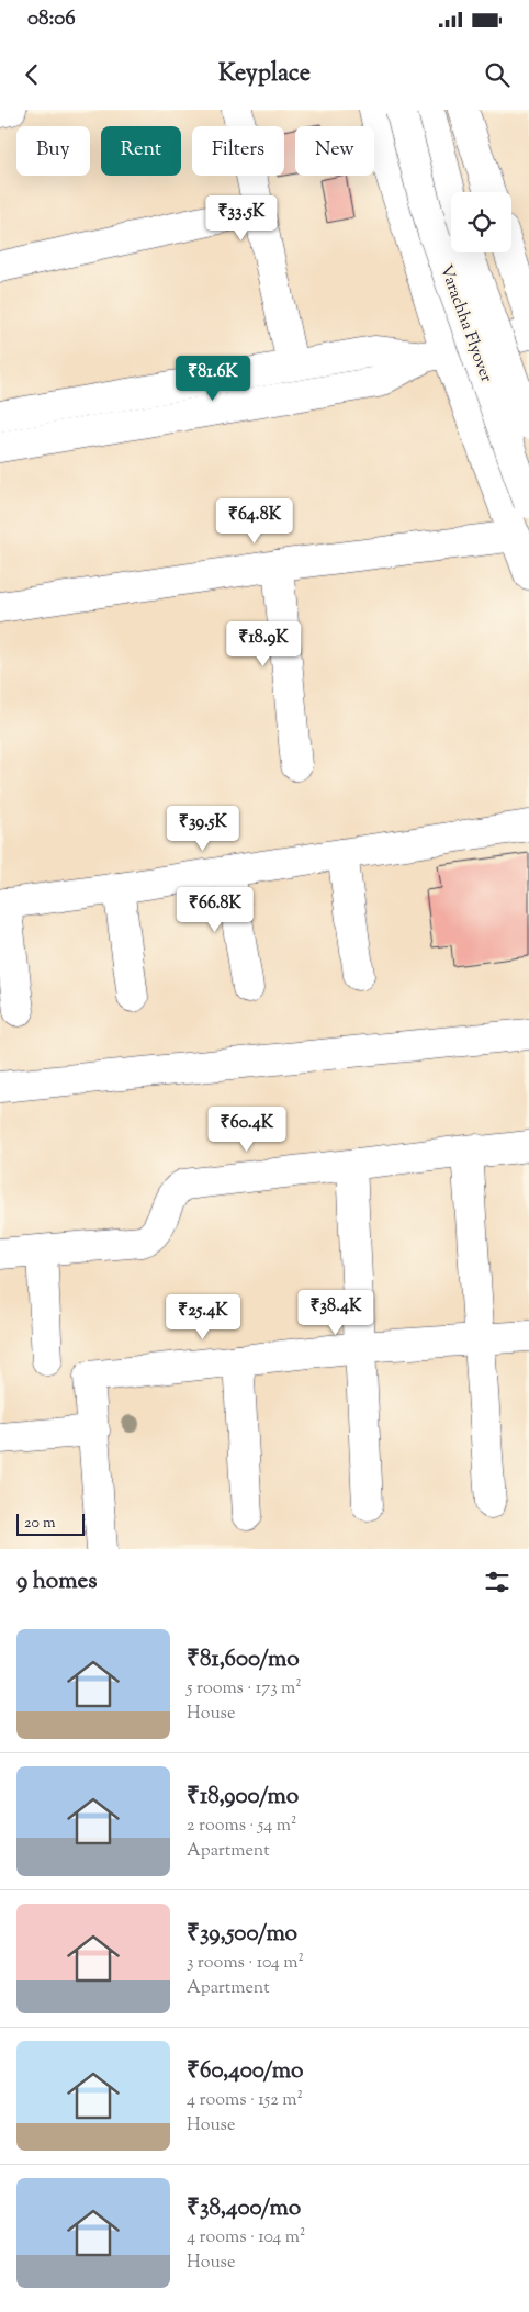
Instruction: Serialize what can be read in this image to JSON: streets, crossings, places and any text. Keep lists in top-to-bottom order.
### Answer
{
  "streets": {
    "street": ["Varachha Flyover"]
  },
  "scale_bar": "20 m",
  "page": {
    "status": "08:06",
    "header": "Keyplace",
    "chip": [
      "Buy",
      "Rent",
      "Filters",
      "New"
    ],
    "price": [
      "₹33.5K",
      "₹81.6K",
      "₹64.8K",
      "₹18.9K",
      "₹39.5K",
      "₹66.8K",
      "₹60.4K",
      "₹38.4K",
      "₹25.4K"
    ],
    "scale": "20 m",
    "heading": "9 homes",
    "list": [
      {
        "name": "₹81,600/mo",
        "note": "5 rooms · 173 m² · House"
      },
      {
        "name": "₹18,900/mo",
        "note": "2 rooms · 54 m² · Apartment"
      },
      {
        "name": "₹39,500/mo",
        "note": "3 rooms · 104 m² · Apartment"
      },
      {
        "name": "₹60,400/mo",
        "note": "4 rooms · 152 m² · House"
      },
      {
        "name": "₹38,400/mo",
        "note": "4 rooms · 104 m² · House"
      }
    ]
  }
}
